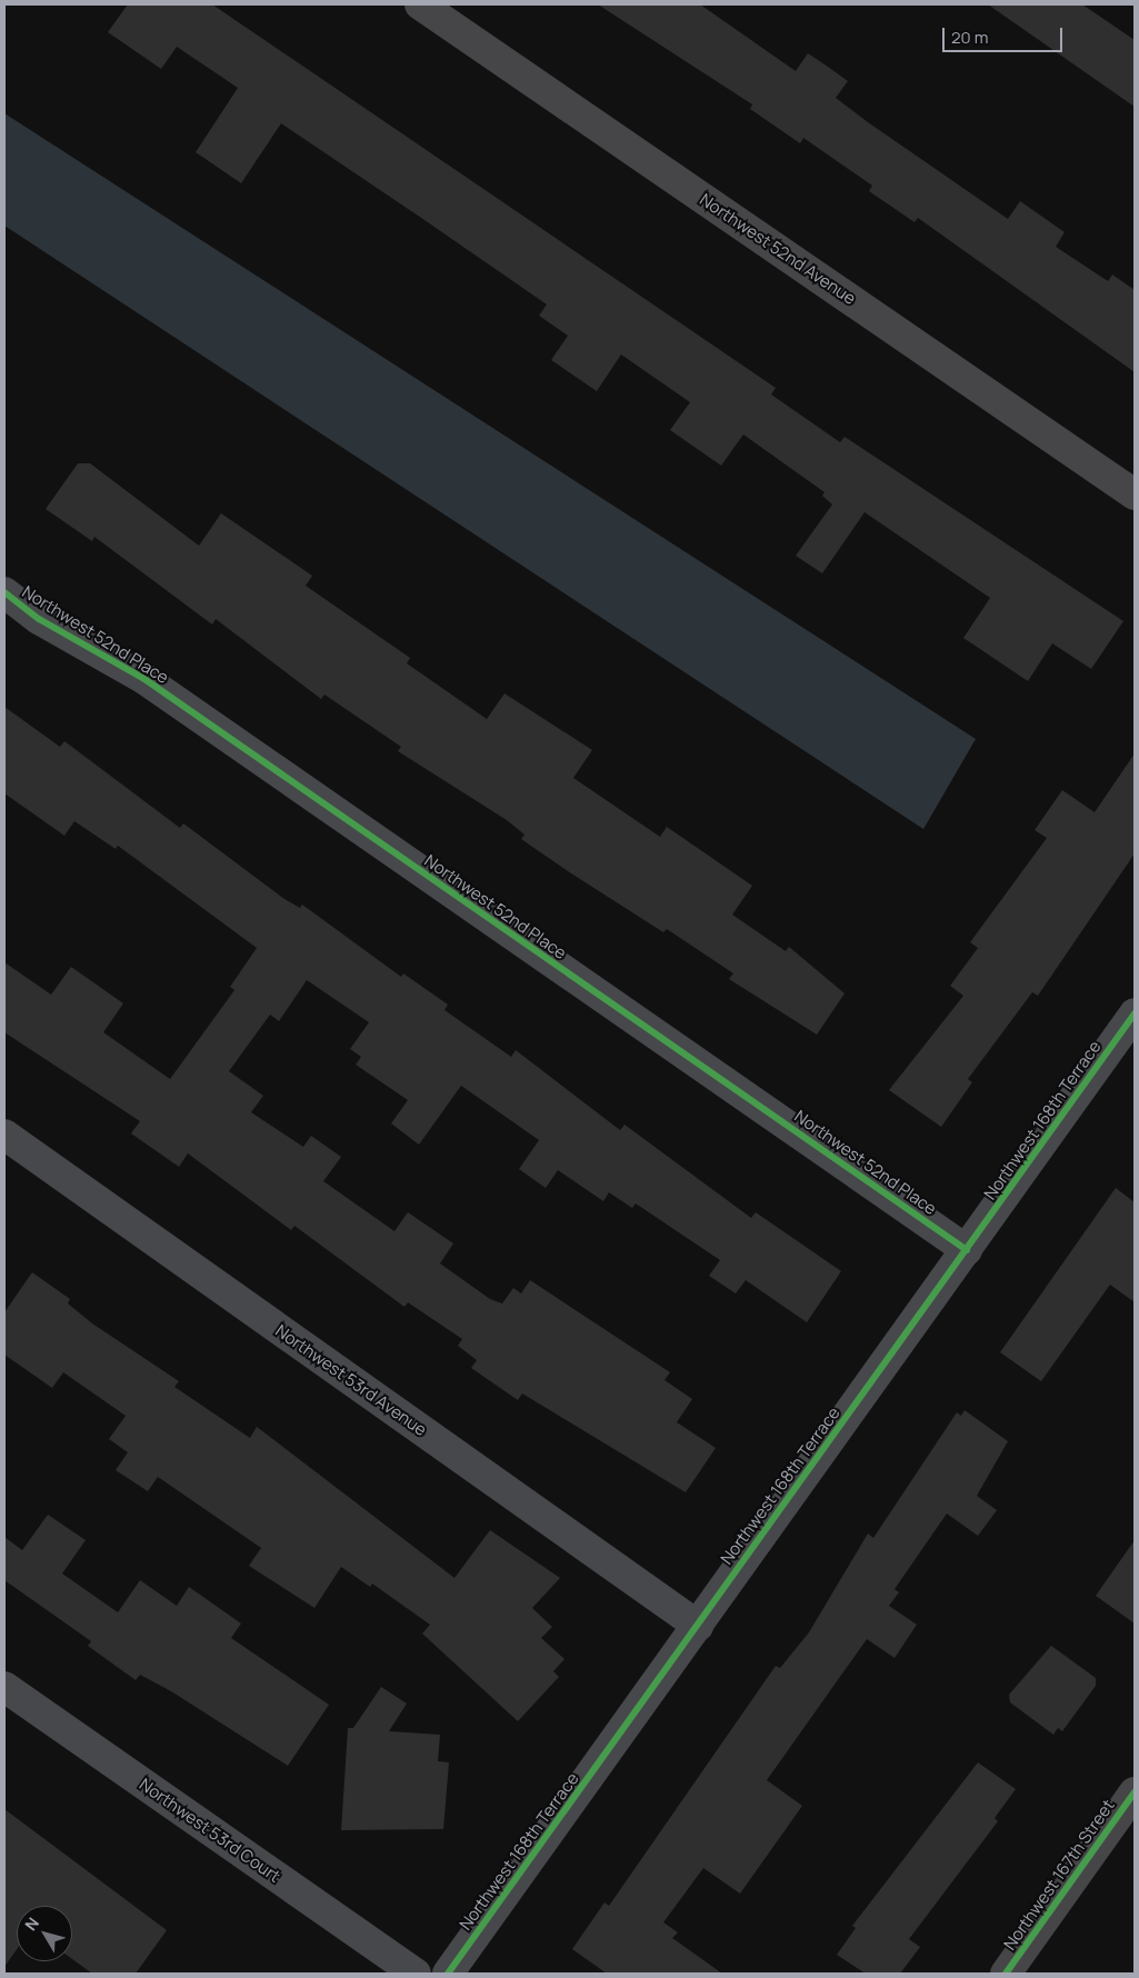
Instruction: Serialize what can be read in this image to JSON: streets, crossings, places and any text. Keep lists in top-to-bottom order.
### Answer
{
  "streets": {
    "street": [
      "Northwest 52nd Avenue",
      "Northwest 52nd Place",
      "Northwest 168th Terrace",
      "Northwest 53rd Avenue",
      "Northwest 53rd Court",
      "Northwest 167th Street"
    ]
  },
  "crossings": [
    ["Northwest 52nd Place", "Northwest 168th Terrace"],
    ["Northwest 168th Terrace", "Northwest 53rd Avenue"]
  ],
  "scale_bar": "20 m",
  "north": "top left"
}
